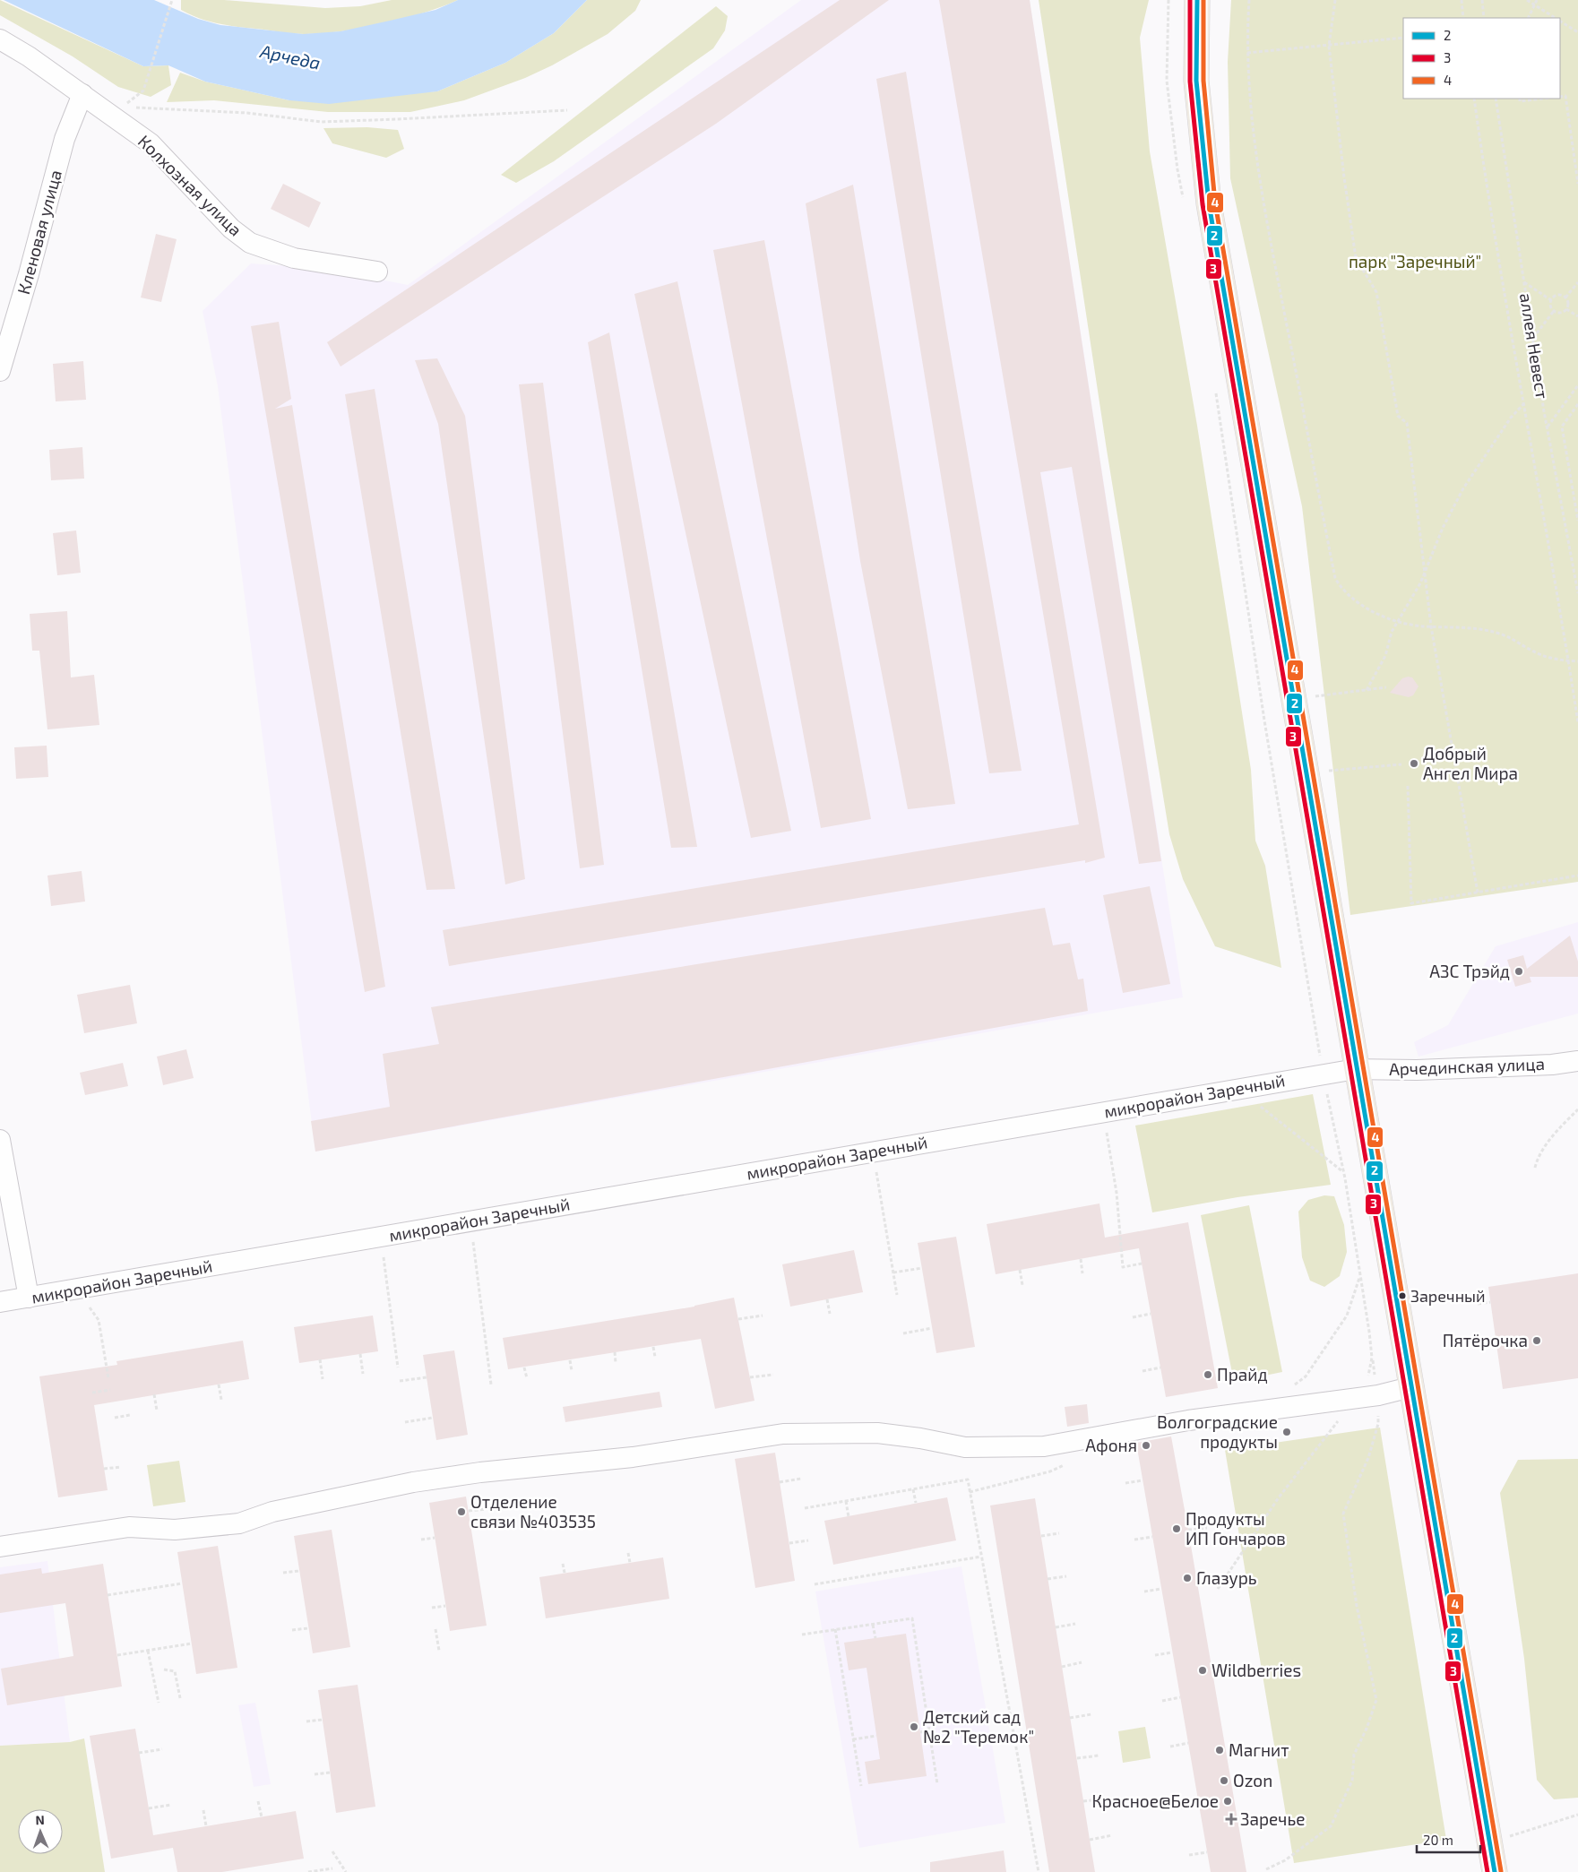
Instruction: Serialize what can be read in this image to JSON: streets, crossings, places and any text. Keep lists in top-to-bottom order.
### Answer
{
  "streets": {
    "street": [
      "Колхозная улица",
      "Кленовая улица",
      "Арчединская улица",
      "микрорайон Заречный"
    ],
    "path": ["аллея Невест"]
  },
  "crossings": [
    ["Колхозная улица", "Кленовая улица"],
    ["Арчединская улица", "микрорайон Заречный"]
  ],
  "water": ["Арчеда"],
  "parks": ["парк \"Заречный\""],
  "places": {
    "other": [
      "Добрый Ангел Мира",
      "АЗС Трэйд",
      "Заречный",
      "Пятёрочка",
      "Прайд",
      "Волгоградские продукты",
      "Афоня",
      "Отделение связи №403535",
      "Продукты ИП Гончаров",
      "Глазурь",
      "Wildberries",
      "Детский сад №2 \"Теремок\"",
      "Магнит",
      "Ozon",
      "Красное@Белое"
    ],
    "health": ["Заречье"]
  },
  "lines": ["transit line 2", "transit line 3", "transit line 4"],
  "legend": ["2", "3", "4"],
  "scale_bar": "20 m",
  "north": "top"
}
